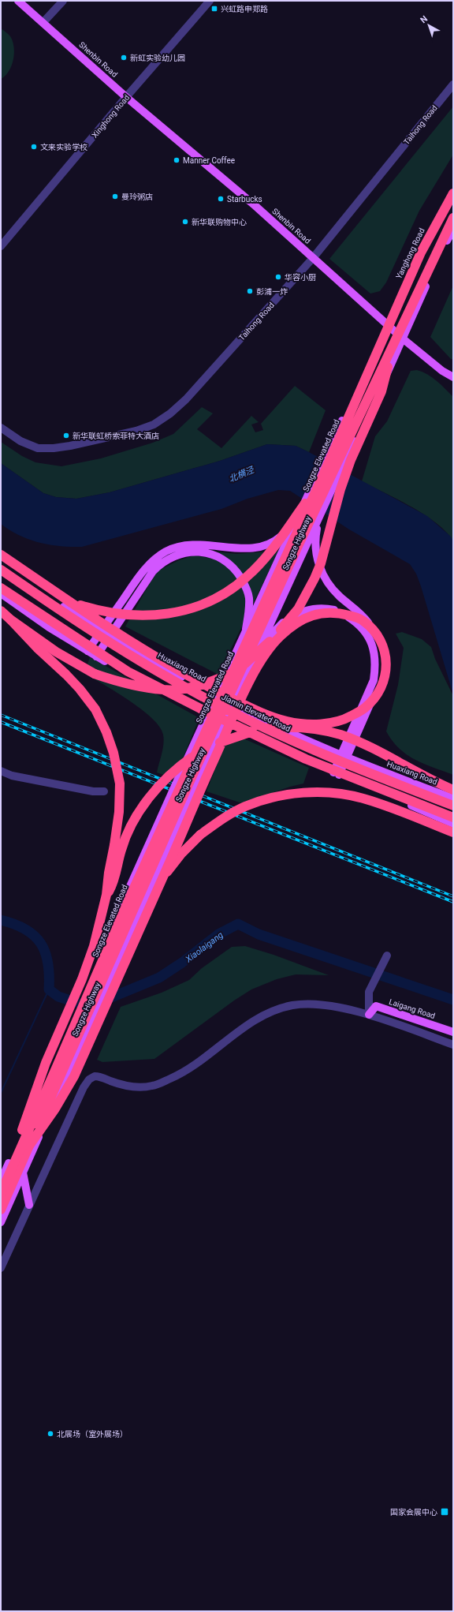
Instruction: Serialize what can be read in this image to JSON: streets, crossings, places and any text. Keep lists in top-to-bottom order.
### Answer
{
  "streets": {
    "highway": ["Songze Elevated Road", "Jiamin Elevated Road"],
    "main road": [
      "Shenbin Road",
      "Yanghong Road",
      "Songze Highway",
      "Huaxiang Road",
      "Laigang Road"
    ],
    "street": ["Xinghong Road", "Taihong Road"]
  },
  "crossings": [
    ["Shenbin Road", "Xinghong Road"],
    ["Shenbin Road", "Taihong Road"],
    ["Shenbin Road", "Yanghong Road"],
    ["Shenbin Road", "Songze Highway"],
    ["Yanghong Road", "Songze Elevated Road"],
    ["Yanghong Road", "Songze Highway"]
  ],
  "water": ["北横泾", "Xiaolaigang"],
  "places": {
    "transit": ["兴虹路申郑路", "国家会展中心"],
    "other": [
      "新虹实验幼儿园",
      "文来实验学校",
      "Manner Coffee",
      "曼玲粥店",
      "Starbucks",
      "新华联购物中心",
      "华容小厨",
      "彭浦一炸",
      "新华联虹桥索菲特大酒店",
      "北展场（室外展场）"
    ]
  },
  "north": "top left"
}
